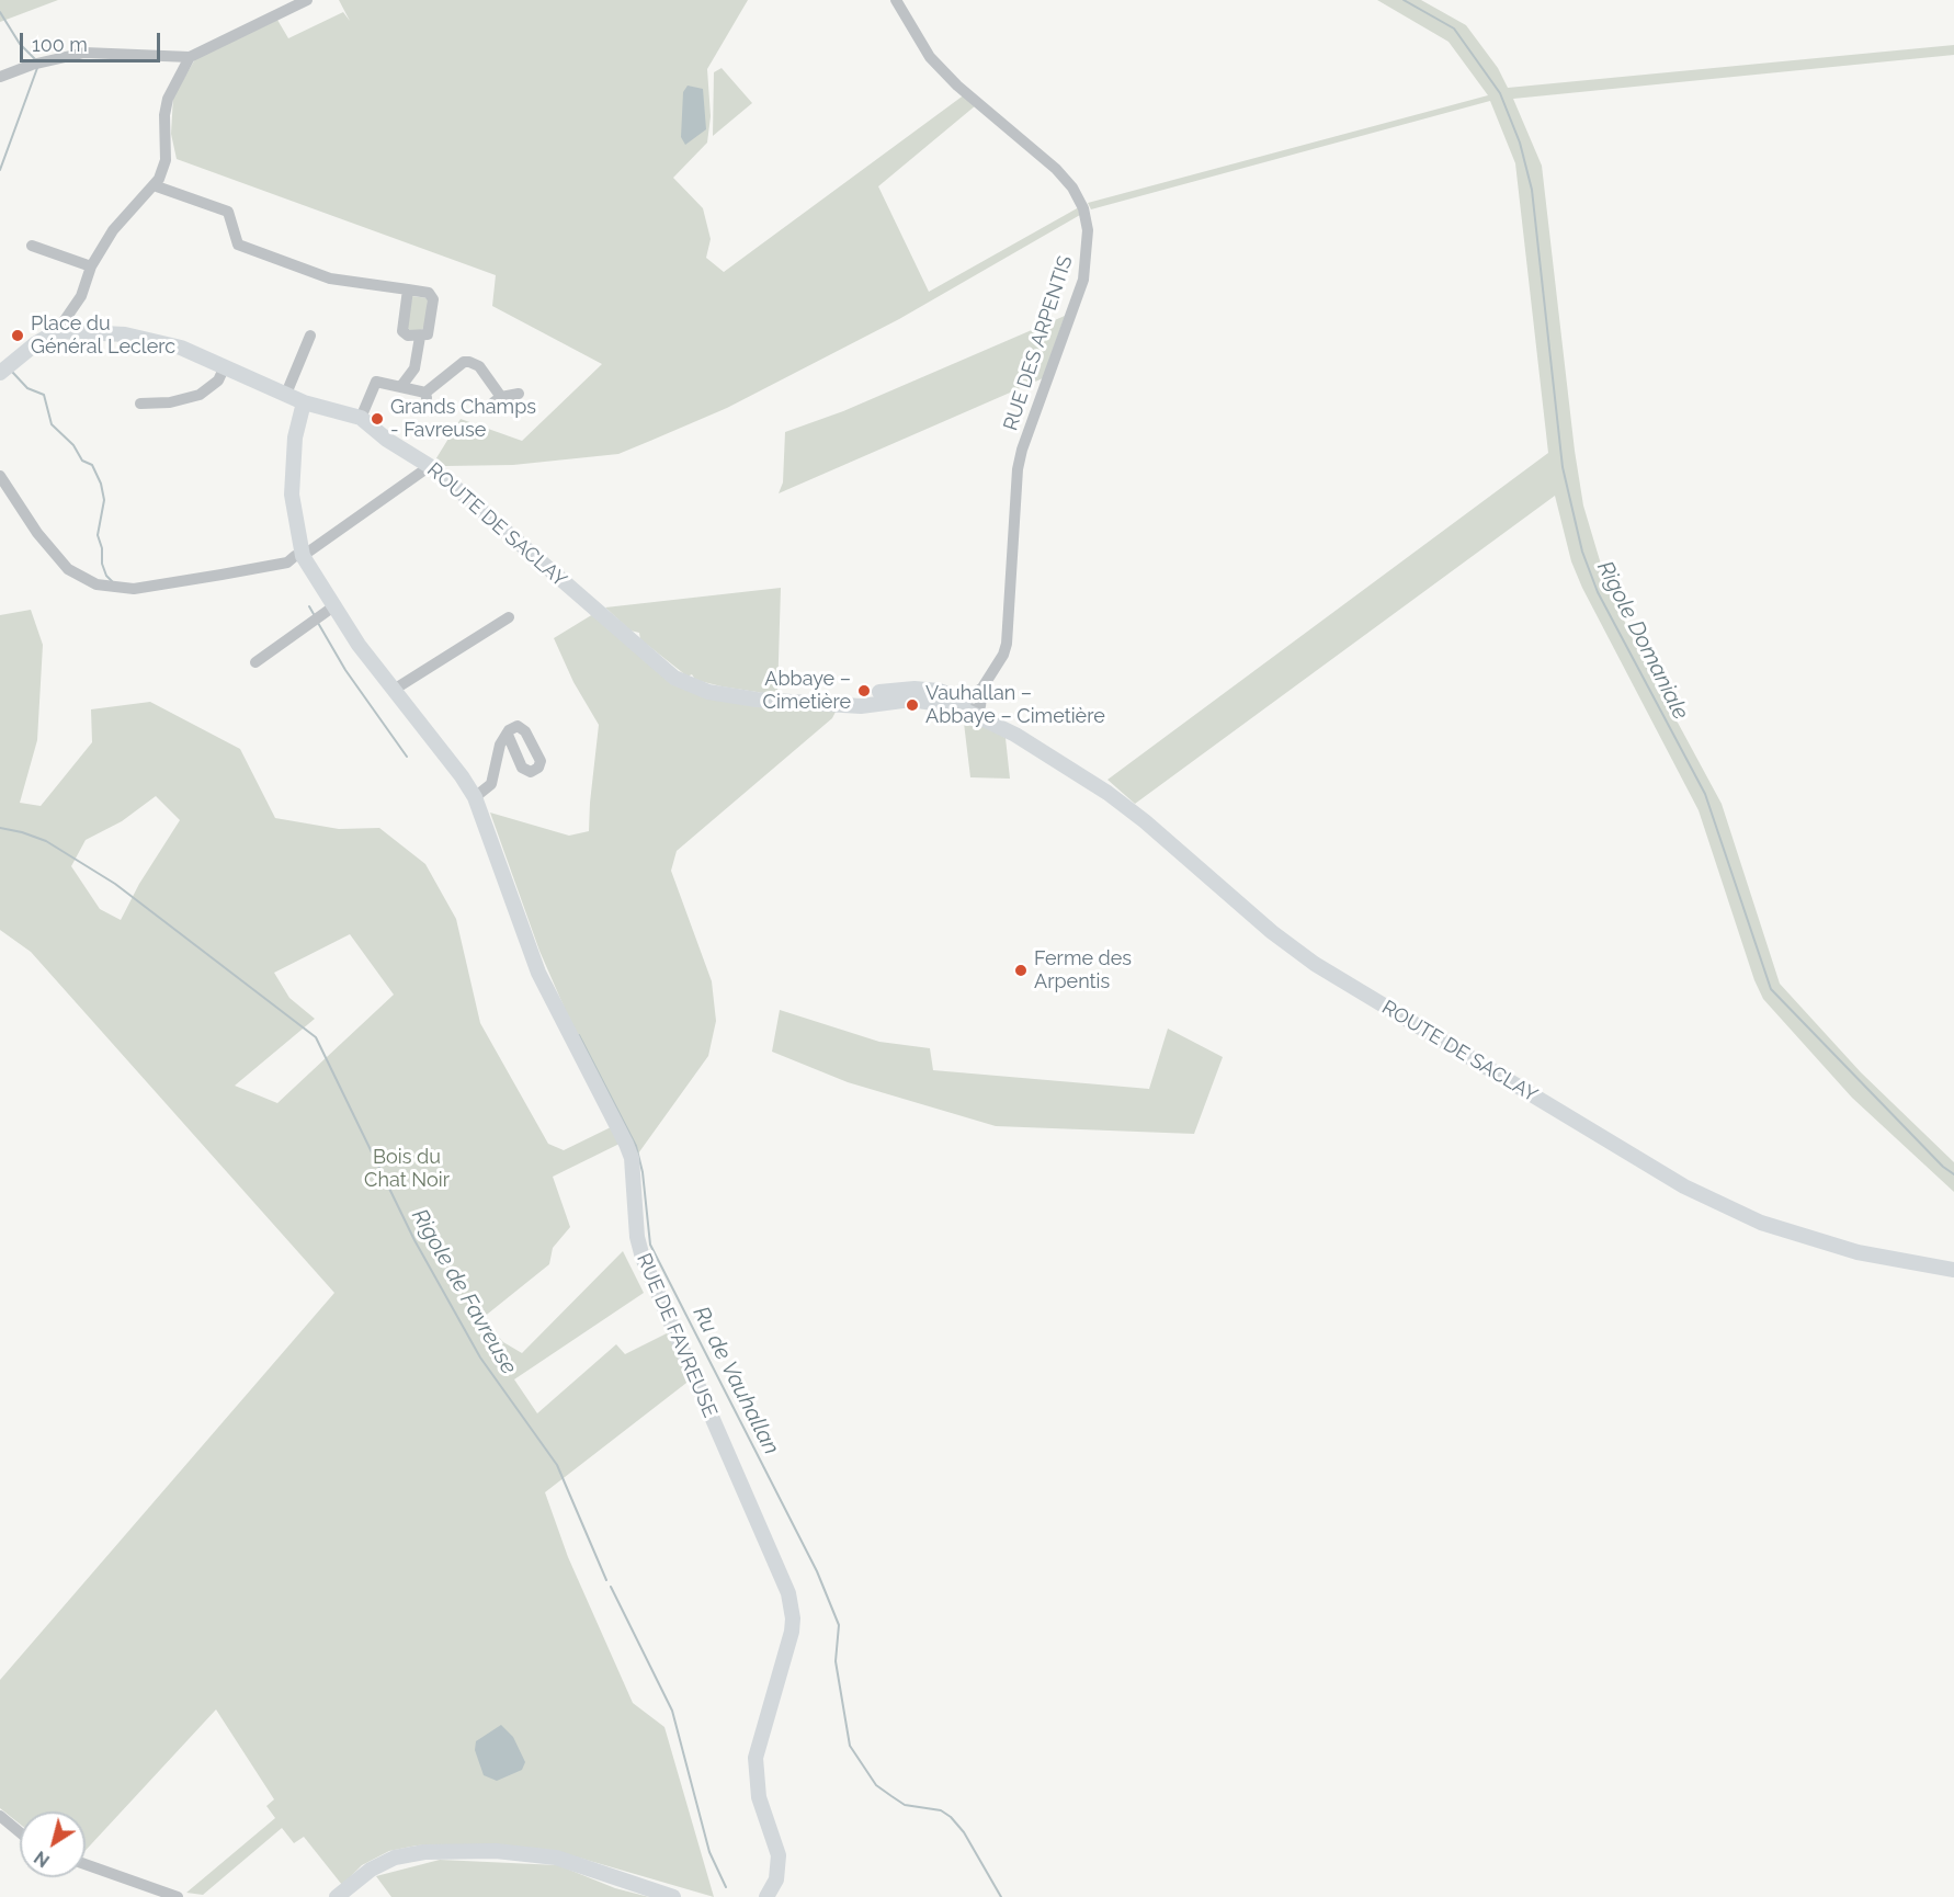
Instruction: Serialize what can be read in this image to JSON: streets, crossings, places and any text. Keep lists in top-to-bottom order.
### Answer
{
  "streets": {
    "main road": ["ROUTE DE SACLAY", "RUE DE FAVREUSE"],
    "street": ["RUE DES ARPENTIS"]
  },
  "crossings": [
    ["RUE DES ARPENTIS", "ROUTE DE SACLAY"],
    ["ROUTE DE SACLAY", "RUE DE FAVREUSE"]
  ],
  "water": ["Rigole Domaniale", "Rigole de Favreuse", "Ru de Vauhallan"],
  "parks": ["Bois du Chat Noir"],
  "places": [
    "Place du Général Leclerc",
    "Grands Champs - Favreuse",
    "Abbaye – Cimetière",
    "Vauhallan – Abbaye – Cimetière",
    "Ferme des Arpentis"
  ],
  "scale_bar": "100 m",
  "north": "bottom left"
}
